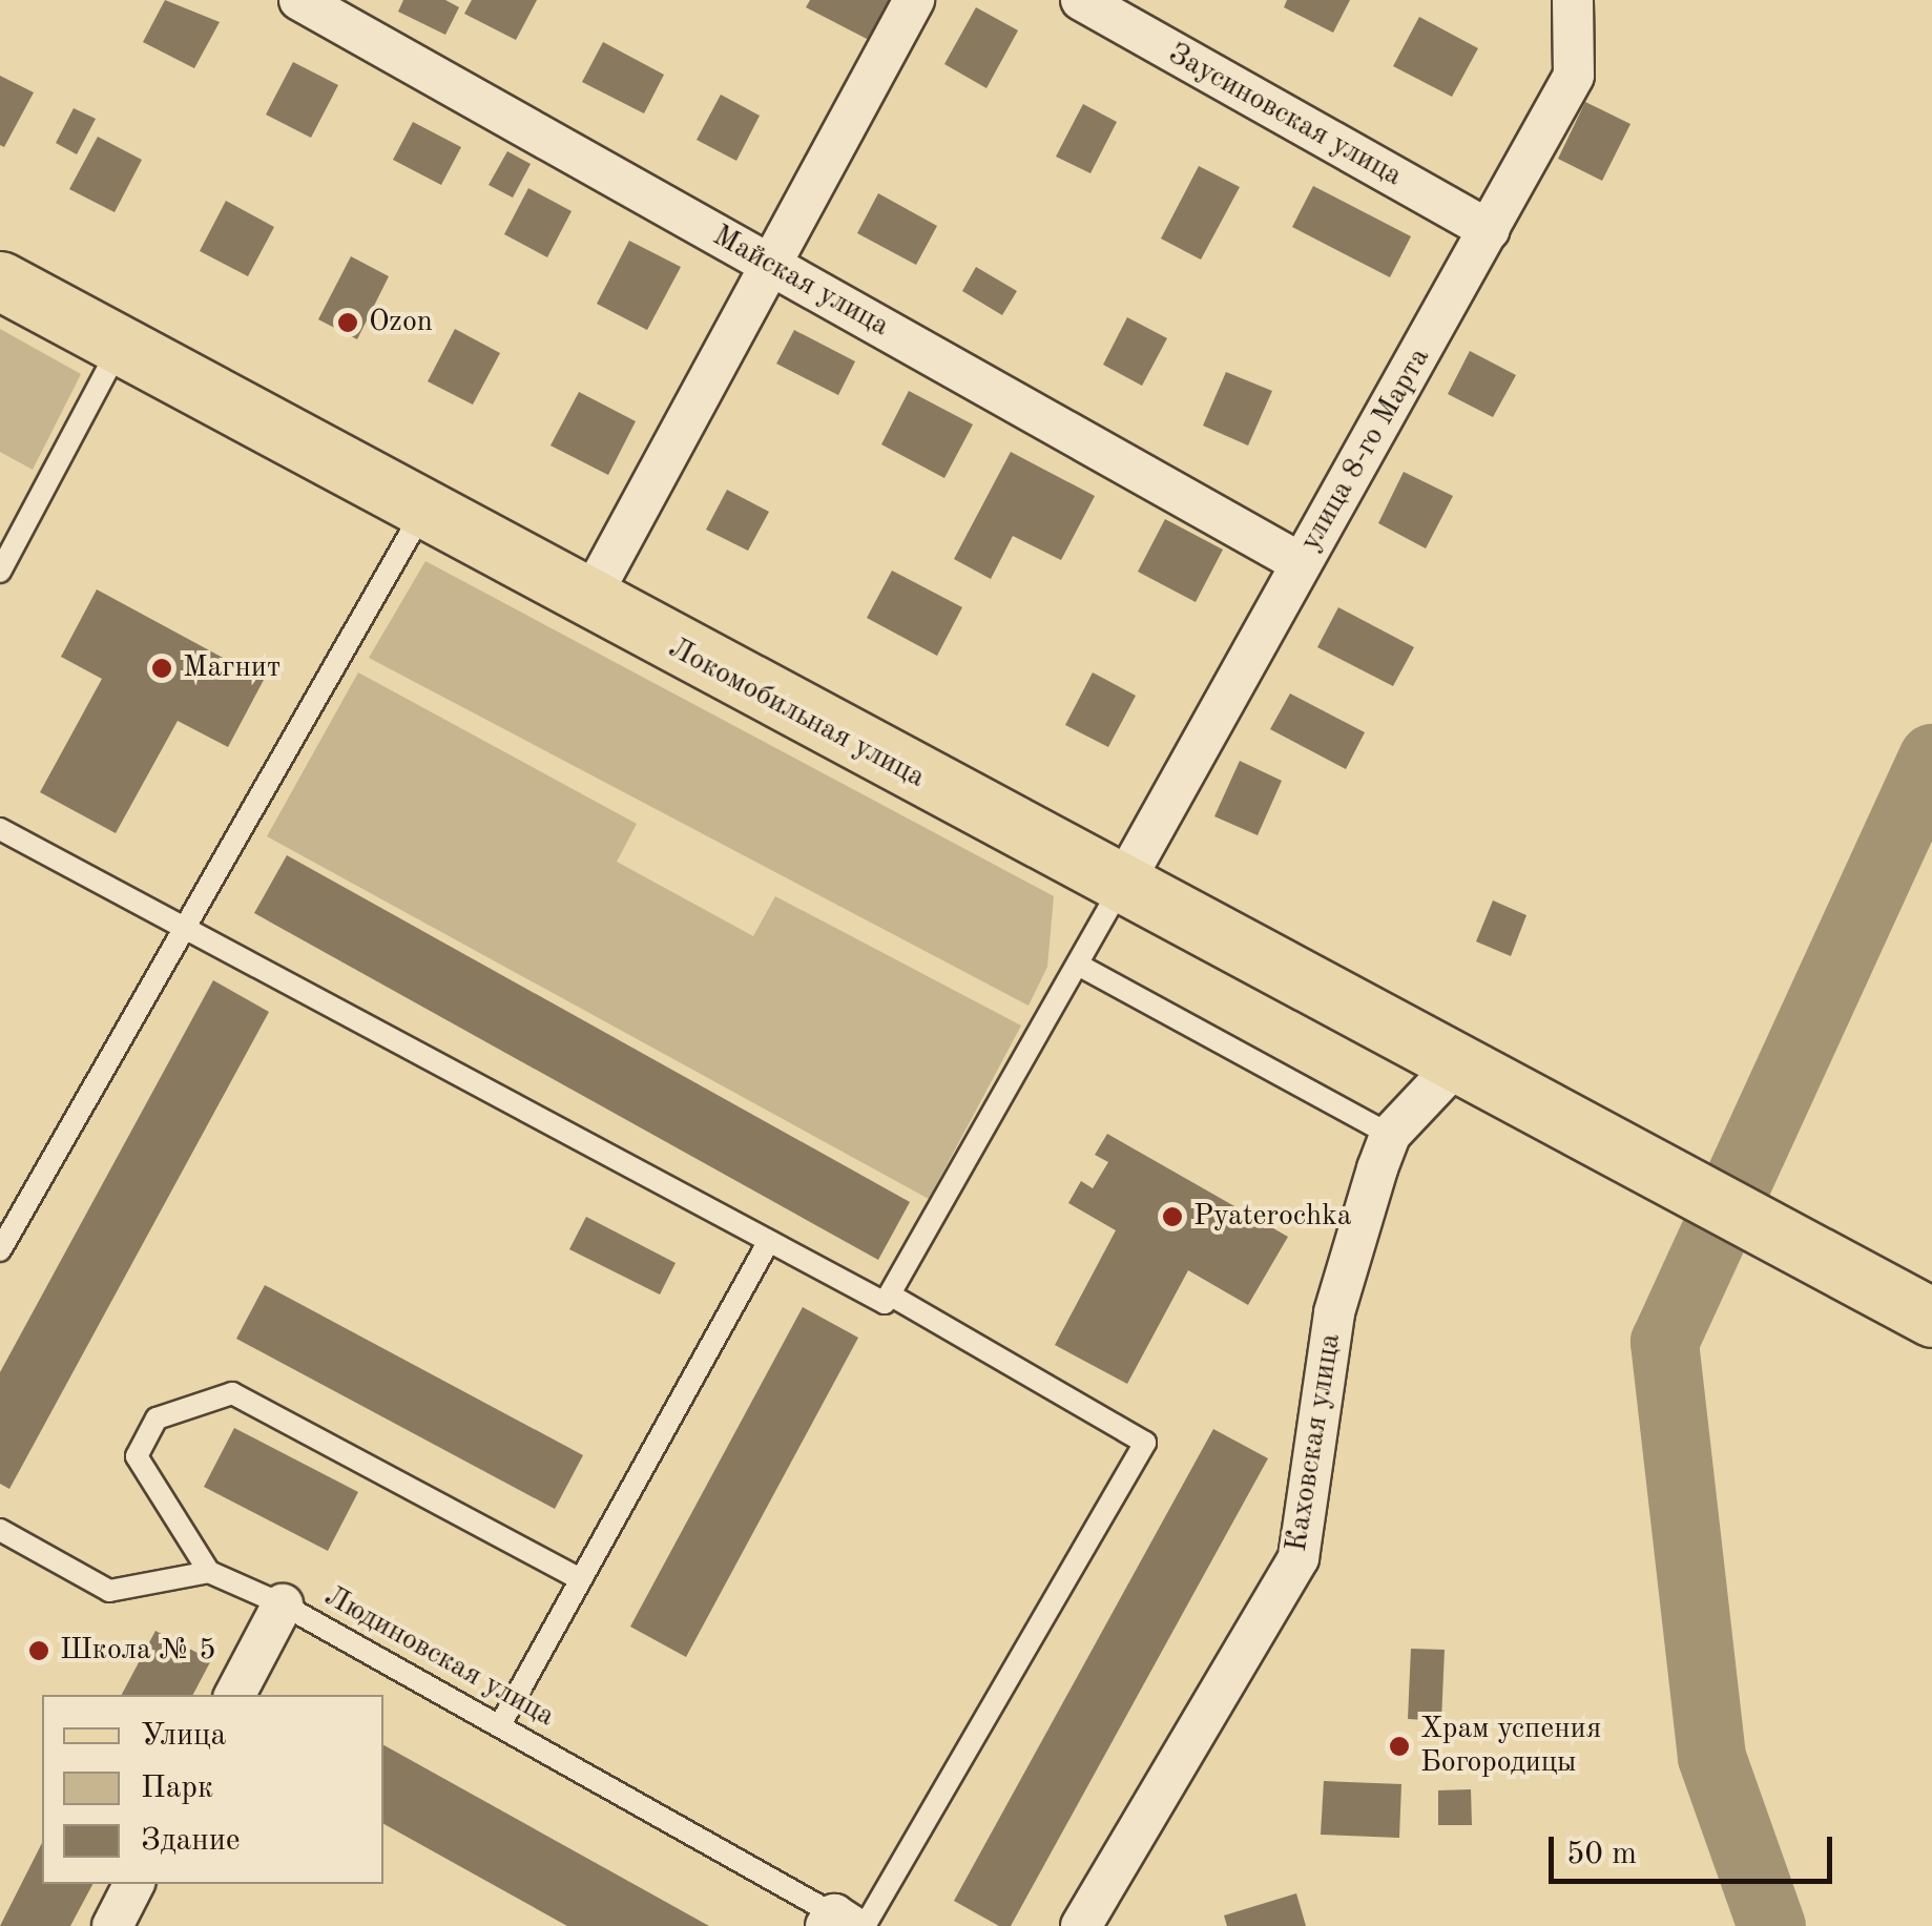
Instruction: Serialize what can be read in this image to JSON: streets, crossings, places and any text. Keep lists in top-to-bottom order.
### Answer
{
  "streets": {
    "main road": ["Локомобильная улица"],
    "street": [
      "Заусиновская улица",
      "Майская улица",
      "улица 8-го Марта",
      "Каховская улица"
    ],
    "lane": ["Людиновская улица"]
  },
  "crossings": [
    ["Заусиновская улица", "улица 8-го Марта"],
    ["Майская улица", "улица 8-го Марта"],
    ["улица 8-го Марта", "Локомобильная улица"],
    ["Локомобильная улица", "Каховская улица"]
  ],
  "places": [
    "Ozon",
    "Магнит",
    "Pyaterochka",
    "Школа № 5",
    "Храм успения Богородицы"
  ],
  "legend": ["Улица", "Парк", "Здание"],
  "scale_bar": "50 m"
}
